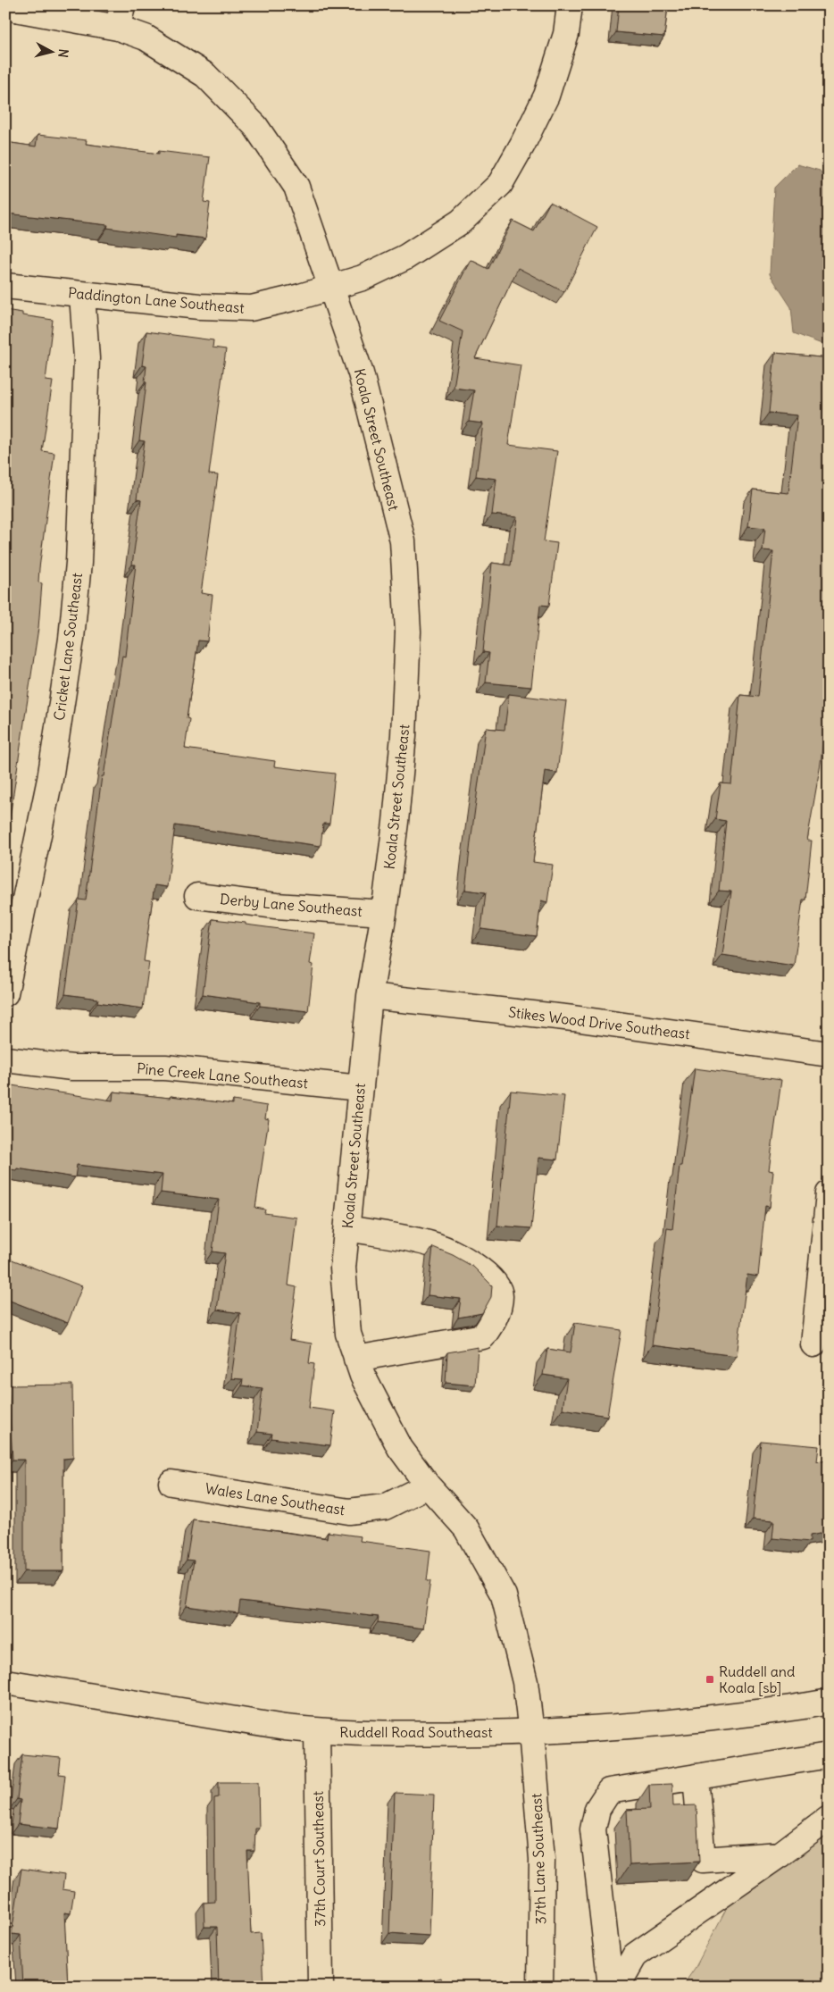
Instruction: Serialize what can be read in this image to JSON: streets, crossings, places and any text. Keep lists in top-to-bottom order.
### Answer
{
  "streets": {
    "street": [
      "Paddington Lane Southeast",
      "Koala Street Southeast",
      "Cricket Lane Southeast",
      "Derby Lane Southeast",
      "Stikes Wood Drive Southeast",
      "Pine Creek Lane Southeast",
      "Wales Lane Southeast",
      "Ruddell Road Southeast",
      "37th Court Southeast",
      "37th Lane Southeast"
    ]
  },
  "crossings": [
    ["Paddington Lane Southeast", "Koala Street Southeast"],
    ["Paddington Lane Southeast", "Cricket Lane Southeast"],
    ["Koala Street Southeast", "Derby Lane Southeast"],
    ["Koala Street Southeast", "Stikes Wood Drive Southeast"],
    ["Koala Street Southeast", "Pine Creek Lane Southeast"],
    ["Koala Street Southeast", "Wales Lane Southeast"],
    ["Koala Street Southeast", "Ruddell Road Southeast"],
    ["Koala Street Southeast", "37th Lane Southeast"],
    ["Ruddell Road Southeast", "37th Court Southeast"],
    ["Ruddell Road Southeast", "37th Lane Southeast"]
  ],
  "places": {
    "transit": ["Ruddell and Koala [sb]"]
  },
  "north": "right"
}
